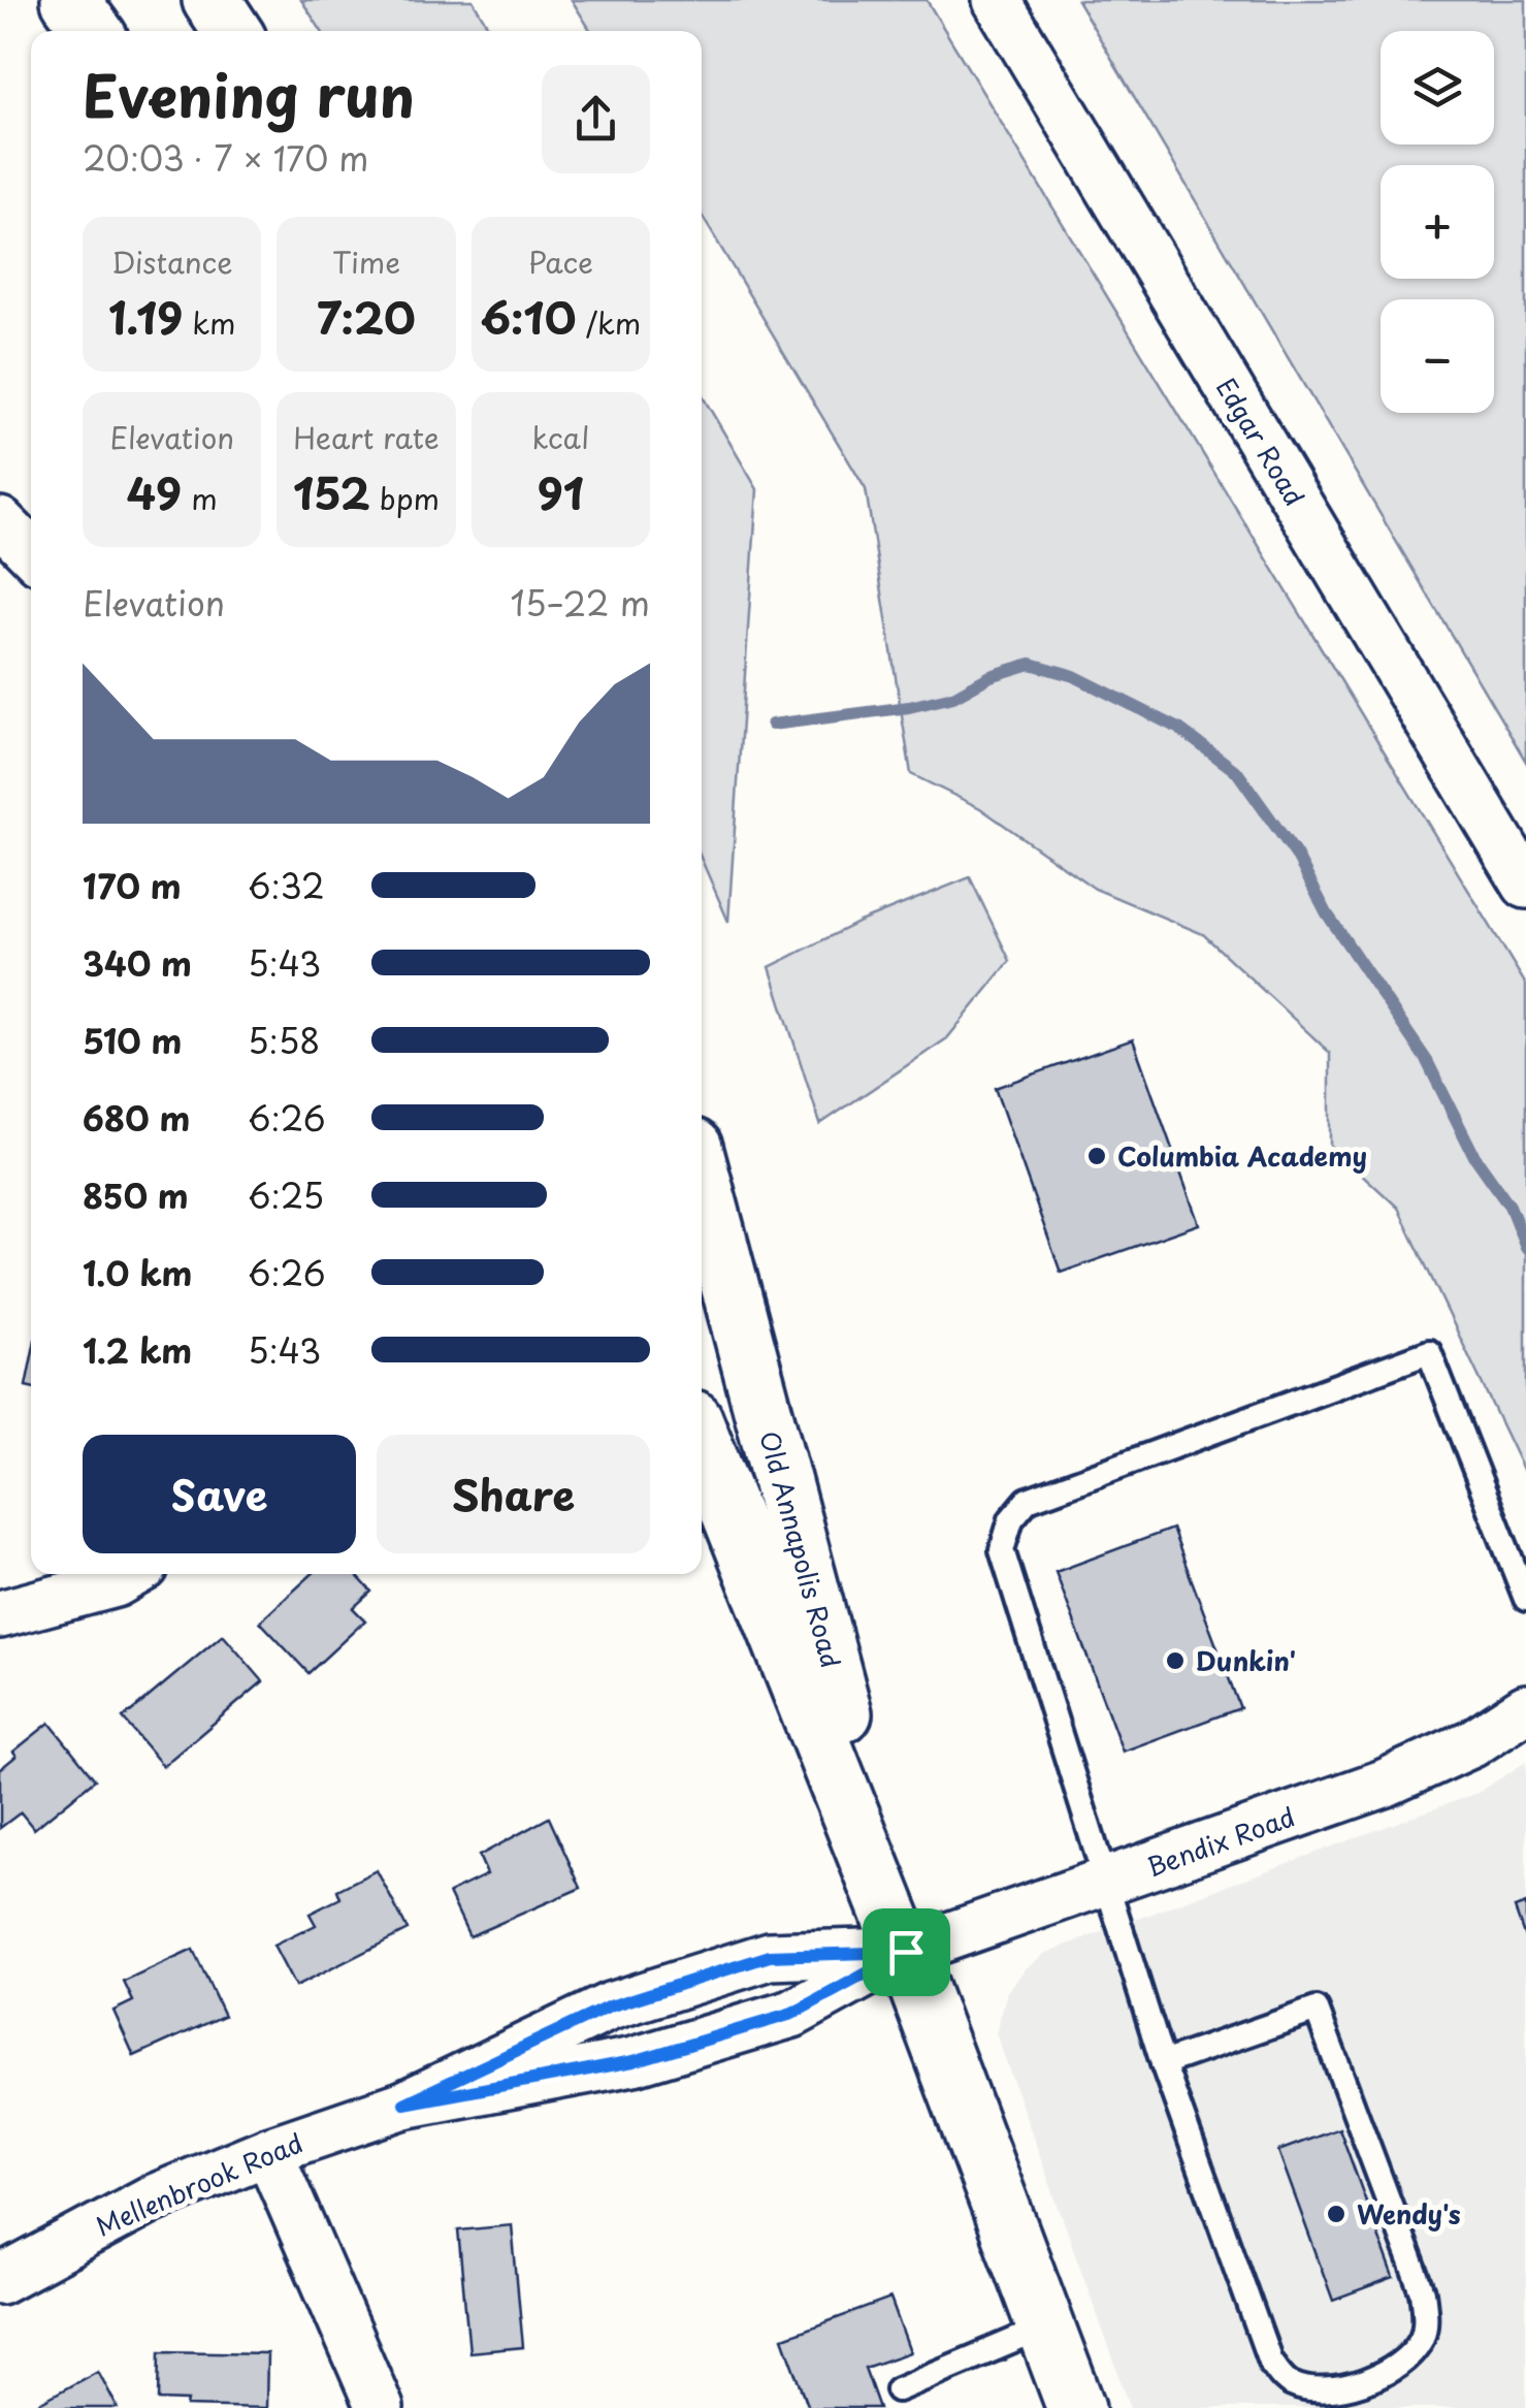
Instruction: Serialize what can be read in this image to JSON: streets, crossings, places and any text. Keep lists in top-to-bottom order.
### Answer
{
  "streets": {
    "main road": ["Old Annapolis Road"],
    "street": ["Edgar Road", "Bendix Road", "Mellenbrook Road"]
  },
  "crossings": [
    ["Old Annapolis Road", "Bendix Road"],
    ["Old Annapolis Road", "Mellenbrook Road"],
    ["Bendix Road", "Mellenbrook Road"]
  ],
  "places": ["Columbia Academy", "Dunkin'", "Wendy's"],
  "page": {
    "map_buttons": ["+", "−"],
    "heading": ["Evening run", "20:03 · 7 × 170 m"],
    "stats": [
      ["Distance", "1.19 km"],
      ["Time", "7:20"],
      ["Pace", "6:10 /km"],
      ["Elevation", "49 m"],
      ["Heart rate", "152 bpm"],
      ["kcal", "91"]
    ],
    "chart": ["Elevation", "15–22 m"],
    "list": [
      {
        "name": "170 m",
        "note": "6:32"
      },
      {
        "name": "340 m",
        "note": "5:43"
      },
      {
        "name": "510 m",
        "note": "5:58"
      },
      {
        "name": "680 m",
        "note": "6:26"
      },
      {
        "name": "850 m",
        "note": "6:25"
      },
      {
        "name": "1.0 km",
        "note": "6:26"
      },
      {
        "name": "1.2 km",
        "note": "5:43"
      }
    ],
    "buttons": ["Save", "Share"]
  }
}
